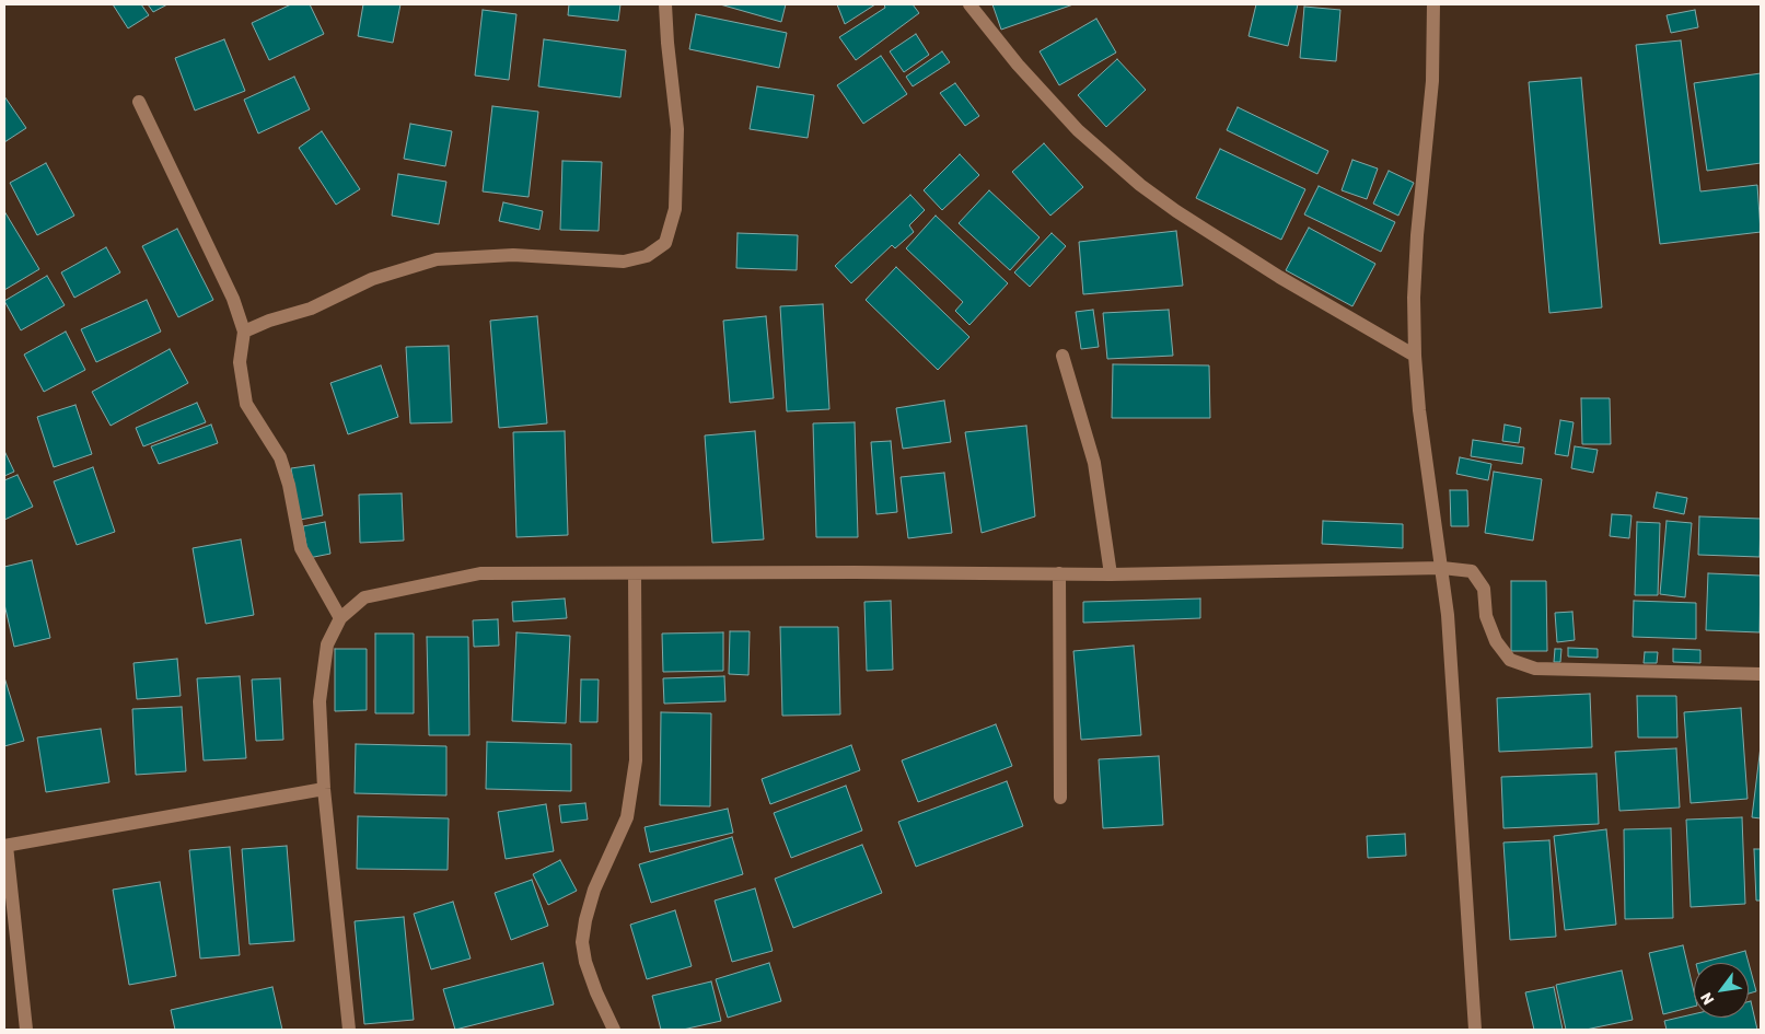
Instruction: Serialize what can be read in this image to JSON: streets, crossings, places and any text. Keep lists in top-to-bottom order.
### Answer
{
  "north": "bottom left"
}
